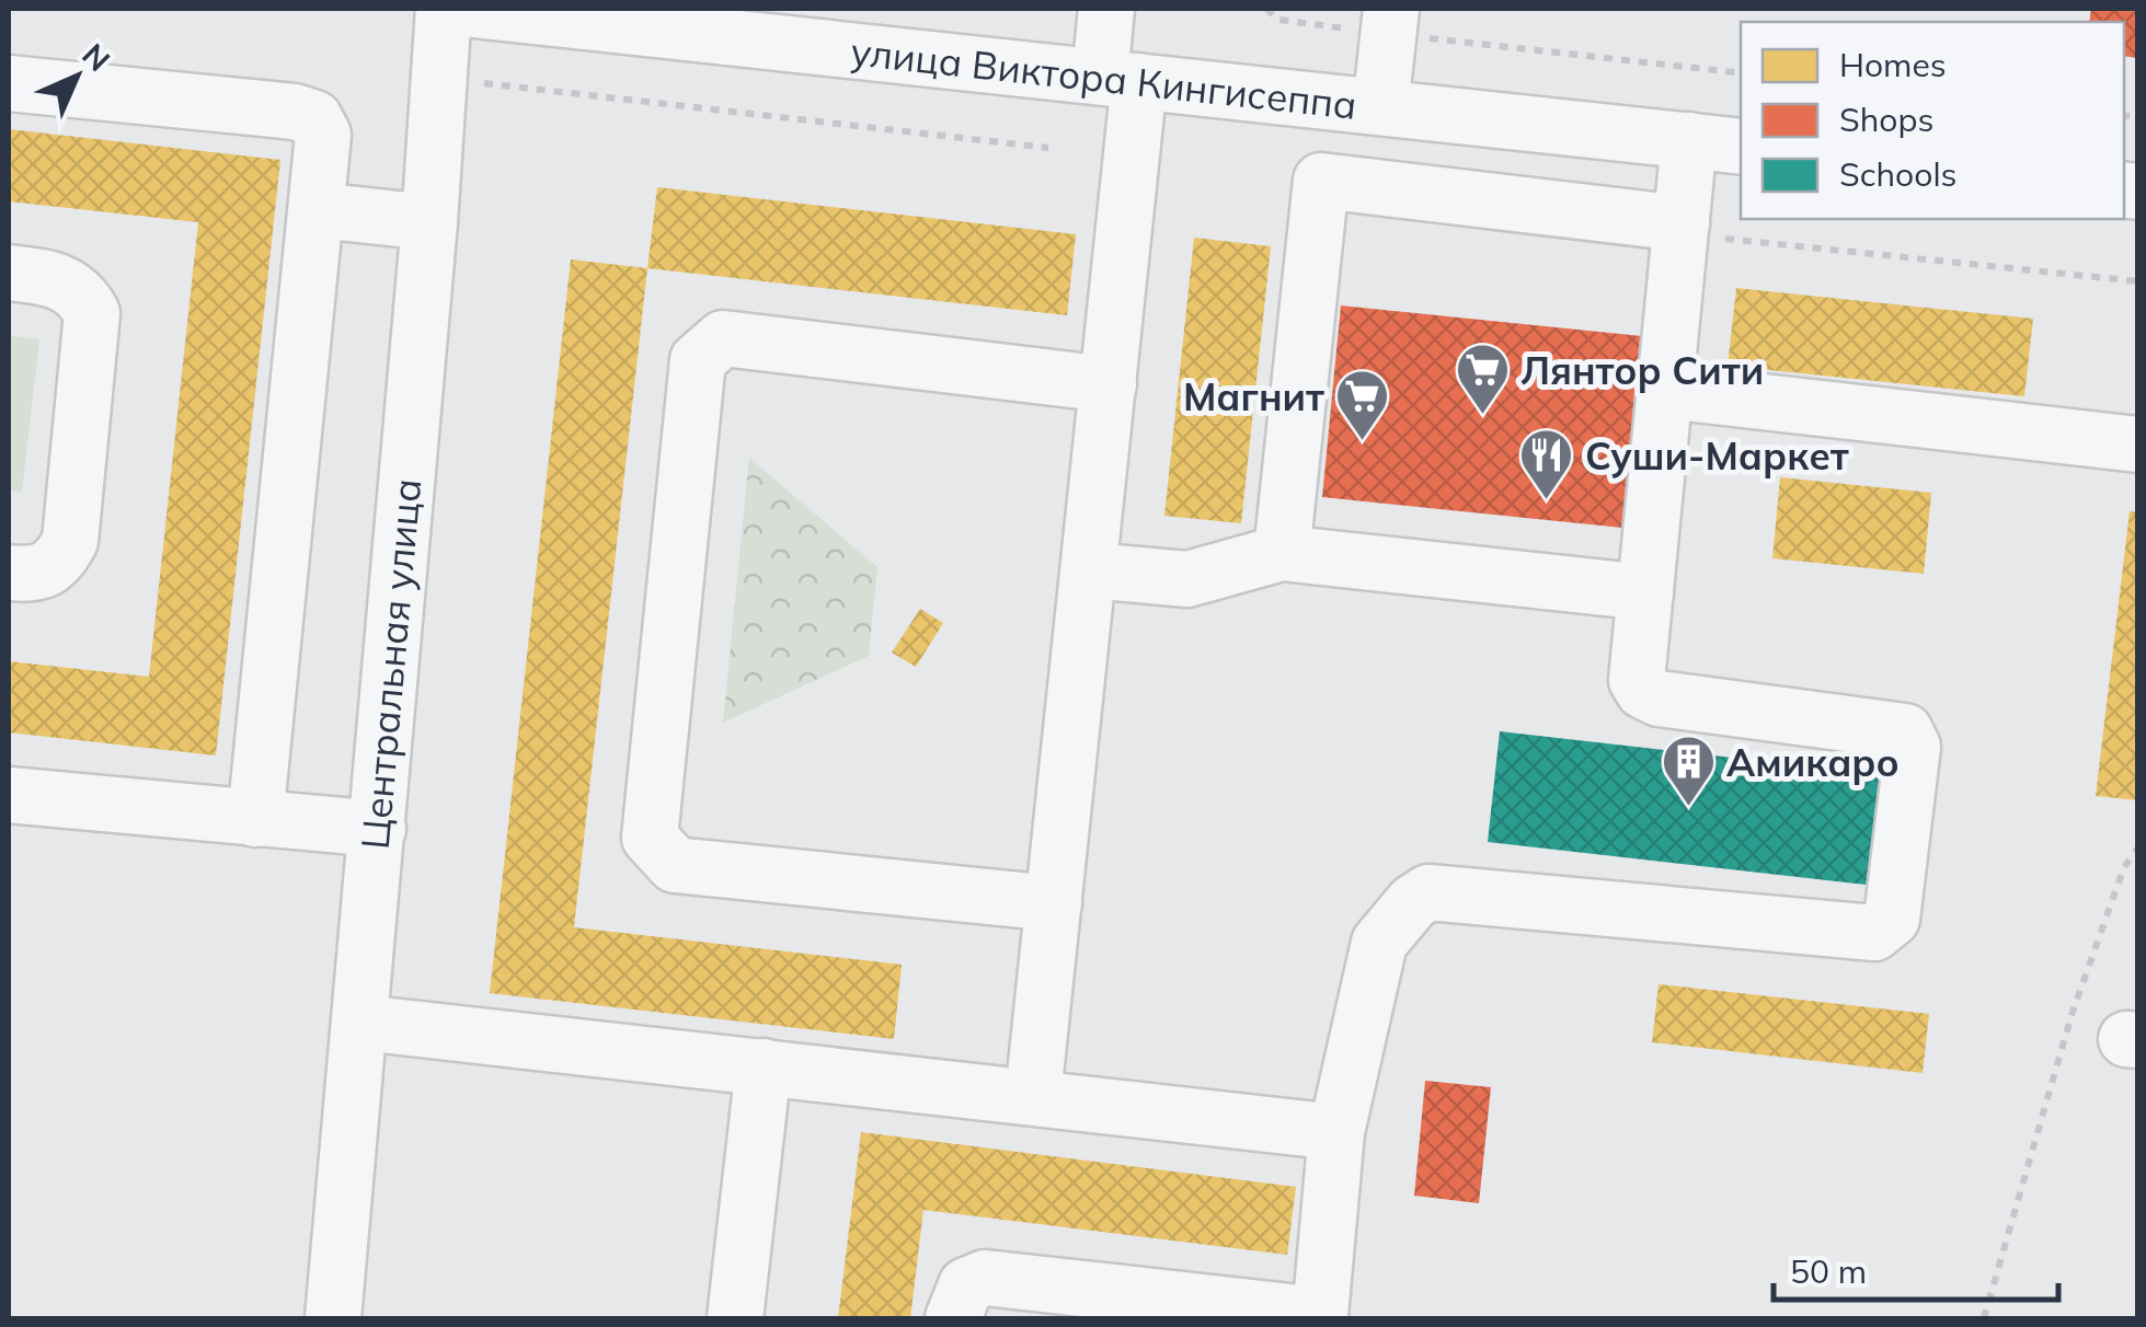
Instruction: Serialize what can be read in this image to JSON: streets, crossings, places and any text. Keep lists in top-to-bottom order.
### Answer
{
  "streets": {
    "street": ["улица Виктора Кингисеппа", "Центральная улица"]
  },
  "places": {
    "supermarket": ["Лянтор Сити", "Магнит"],
    "restaurant": ["Суши-Маркет"],
    "building": ["Амикаро"]
  },
  "legend": ["Homes", "Shops", "Schools"],
  "scale_bar": "50 m",
  "north": "top right"
}
